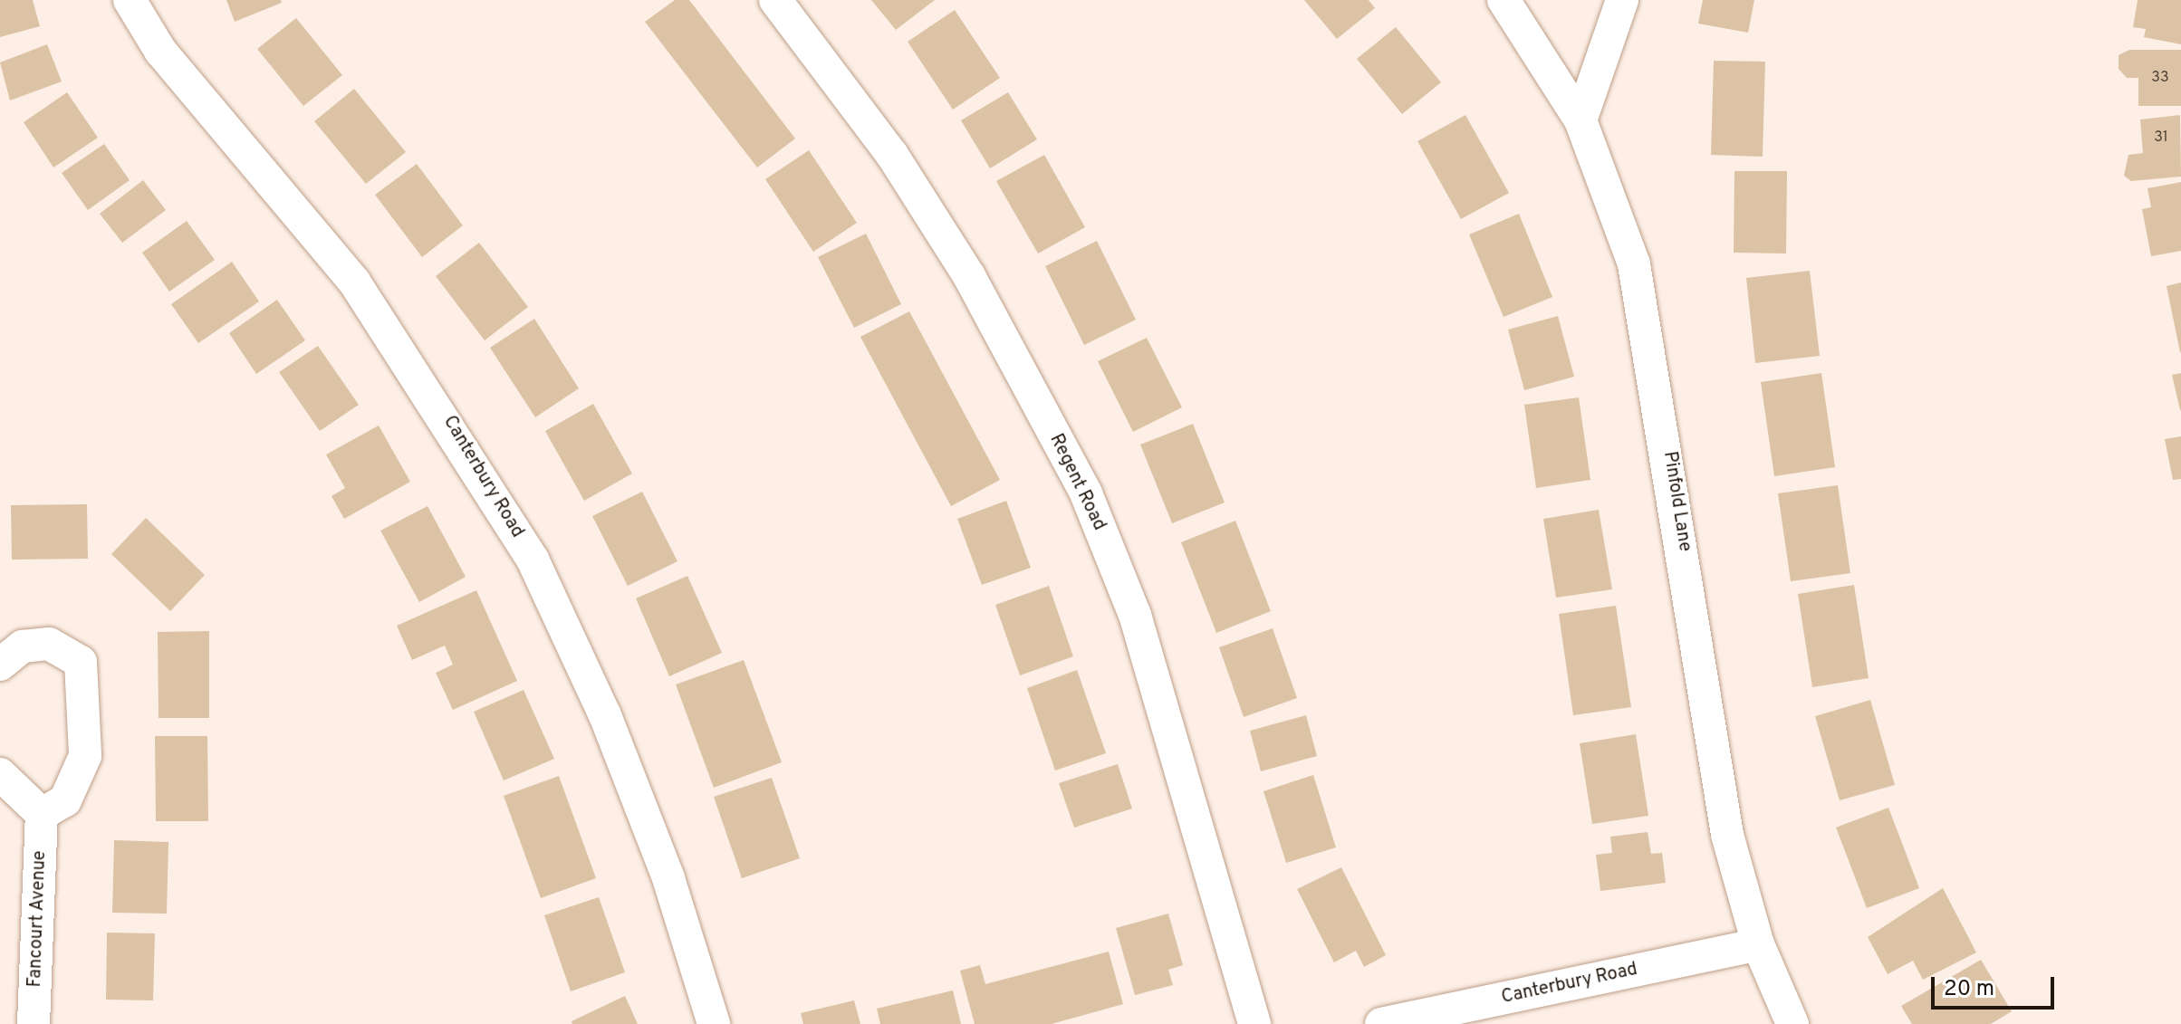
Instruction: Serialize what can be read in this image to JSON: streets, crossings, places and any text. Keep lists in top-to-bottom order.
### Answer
{
  "streets": {
    "street": [
      "Canterbury Road",
      "Regent Road",
      "Pinfold Lane",
      "Fancourt Avenue"
    ]
  },
  "crossings": [
    ["Canterbury Road", "Pinfold Lane"]
  ],
  "house_numbers": ["33", "31"],
  "scale_bar": "20 m"
}
